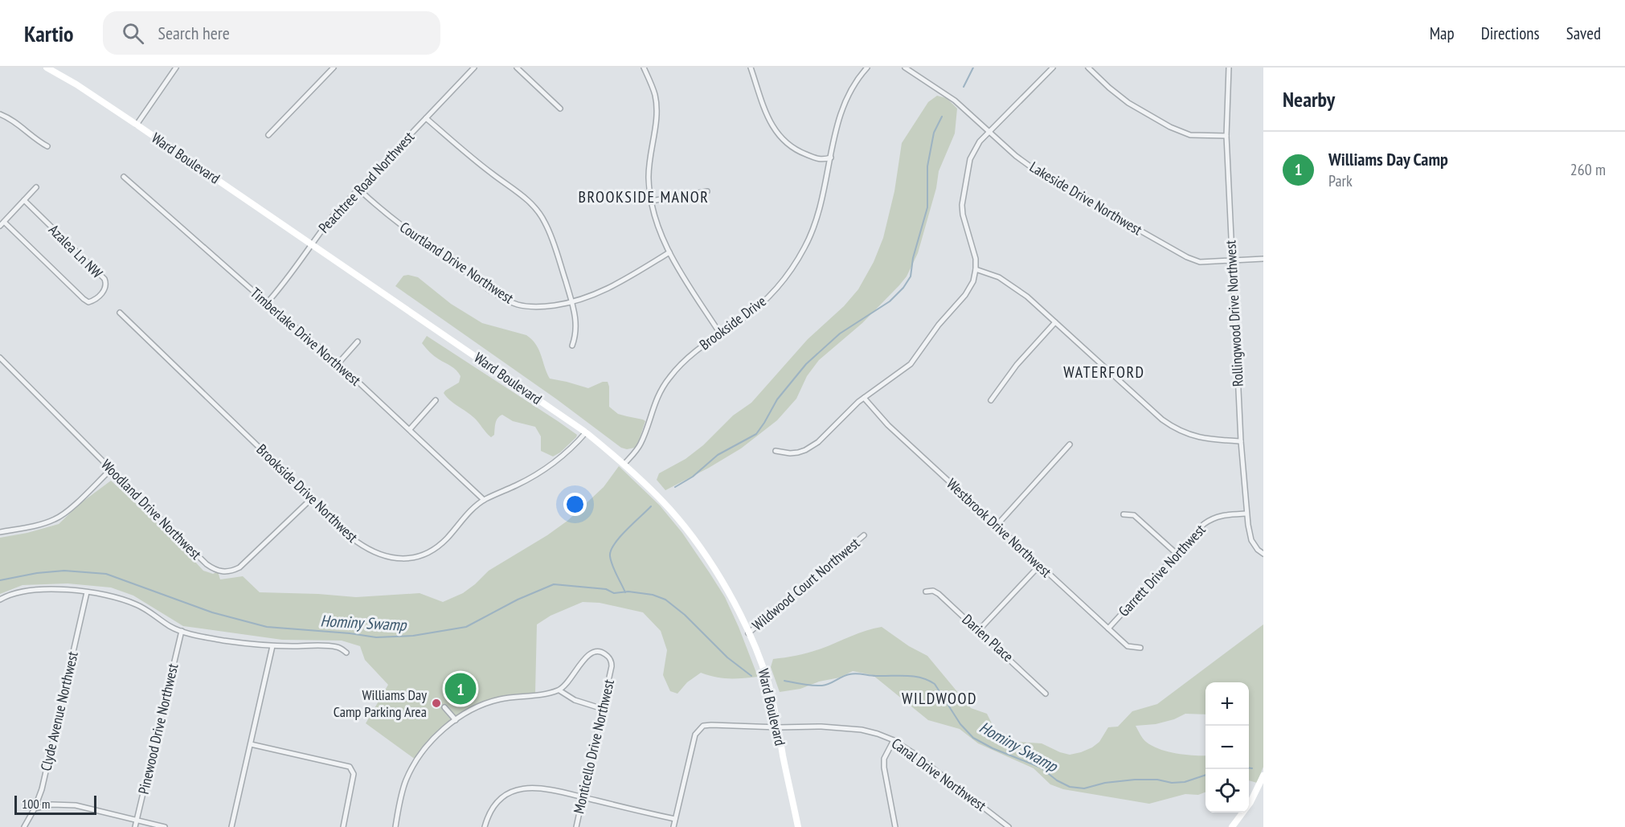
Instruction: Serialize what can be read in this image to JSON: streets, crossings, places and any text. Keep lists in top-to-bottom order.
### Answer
{
  "streets": {
    "main road": ["Ward Boulevard"],
    "street": [
      "Peachtree Road Northwest",
      "Lakeside Drive Northwest",
      "Azalea Ln NW",
      "Courtland Drive Northwest",
      "Rollingwood Drive Northwest",
      "Brookside Drive",
      "Timberlake Drive Northwest",
      "Brookside Drive Northwest",
      "Woodland Drive Northwest",
      "Westbrook Drive Northwest",
      "Garrett Drive Northwest",
      "Wildwood Court Northwest",
      "Darien Place",
      "Clyde Avenue Northwest",
      "Pinewood Drive Northwest",
      "Monticello Drive Northwest",
      "Canal Drive Northwest"
    ]
  },
  "crossings": [
    ["Ward Boulevard", "Peachtree Road Northwest"],
    ["Ward Boulevard", "Brookside Drive"],
    ["Ward Boulevard", "Brookside Drive Northwest"],
    ["Ward Boulevard", "Wildwood Court Northwest"],
    ["Ward Boulevard", "Canal Drive Northwest"],
    ["Peachtree Road Northwest", "Courtland Drive Northwest"],
    ["Peachtree Road Northwest", "Timberlake Drive Northwest"],
    ["Lakeside Drive Northwest", "Rollingwood Drive Northwest"],
    ["Rollingwood Drive Northwest", "Garrett Drive Northwest"],
    ["Timberlake Drive Northwest", "Brookside Drive Northwest"],
    ["Brookside Drive Northwest", "Woodland Drive Northwest"],
    ["Westbrook Drive Northwest", "Garrett Drive Northwest"]
  ],
  "districts": ["BROOKSIDE MANOR", "WATERFORD", "WILDWOOD"],
  "water": ["Hominy Swamp"],
  "places": ["Williams Day Camp Parking Area"],
  "scale_bar": "100 m",
  "page": {
    "header": "Kartio",
    "search": "Search here",
    "nav": ["Map", "Directions", "Saved"],
    "heading": "Nearby",
    "list": [
      {
        "mark": "1",
        "name": "Williams Day Camp",
        "note": "Park",
        "value": "260 m"
      }
    ],
    "pins": "1",
    "map_buttons": ["+", "−"],
    "scale": "100 m"
  }
}
